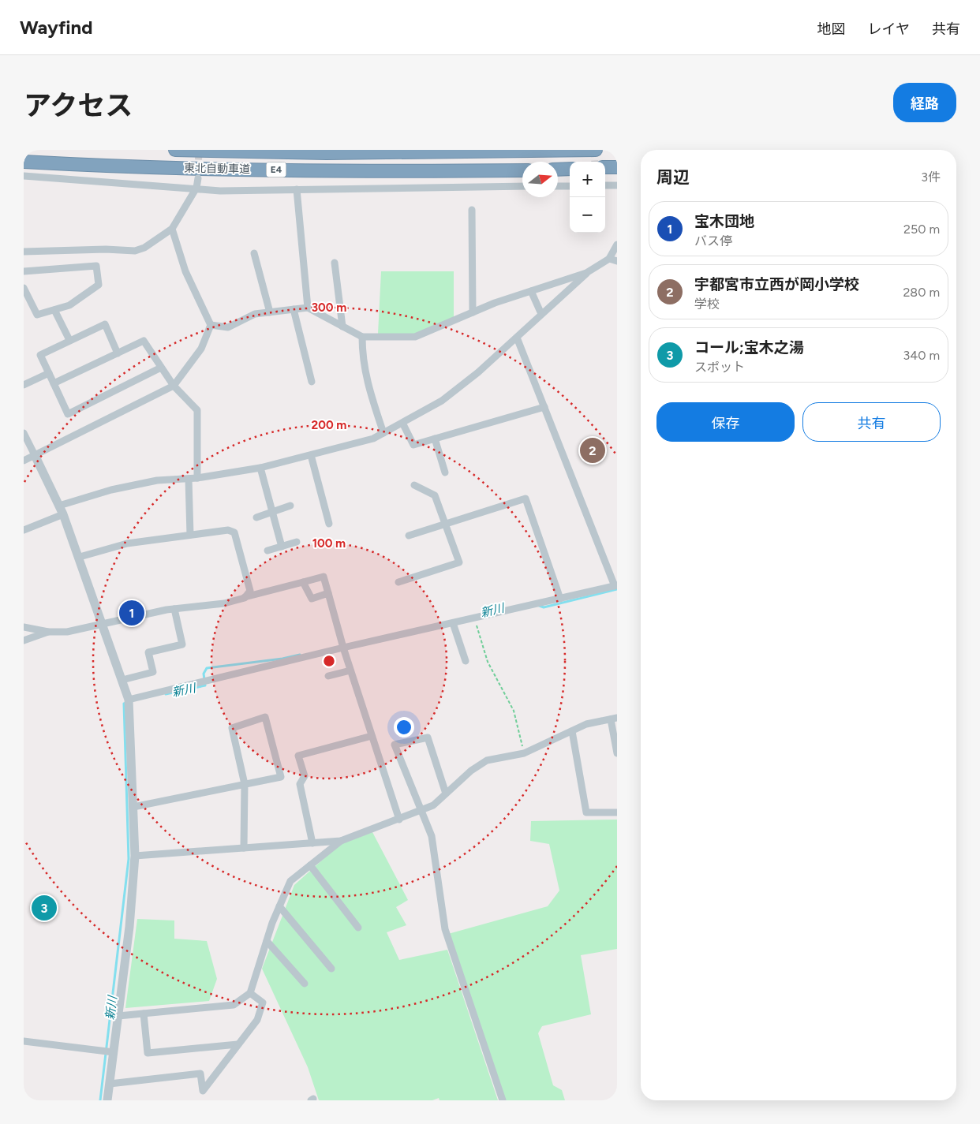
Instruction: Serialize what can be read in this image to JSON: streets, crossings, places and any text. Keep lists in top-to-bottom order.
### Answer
{
  "streets": {
    "highway": ["東北自動車道", "E4"]
  },
  "water": ["新川"],
  "north": "right",
  "page": {
    "header": "Wayfind",
    "nav": ["地図", "レイヤ", "共有"],
    "title": "アクセス",
    "buttons": [
      "経路",
      ["保存", "共有"]
    ],
    "heading": ["周辺", "3件"],
    "map_buttons": ["+", "−"],
    "list": [
      {
        "mark": "1",
        "name": "宝木団地",
        "note": "バス停",
        "value": "250 m"
      },
      {
        "mark": "2",
        "name": "宇都宮市立西が岡小学校",
        "note": "学校",
        "value": "280 m"
      },
      {
        "mark": "3",
        "name": "コール;宝木之湯",
        "note": "スポット",
        "value": "340 m"
      }
    ],
    "pins": ["2", "1", "3"]
  },
  "rings": ["300 m", "200 m", "100 m"]
}
